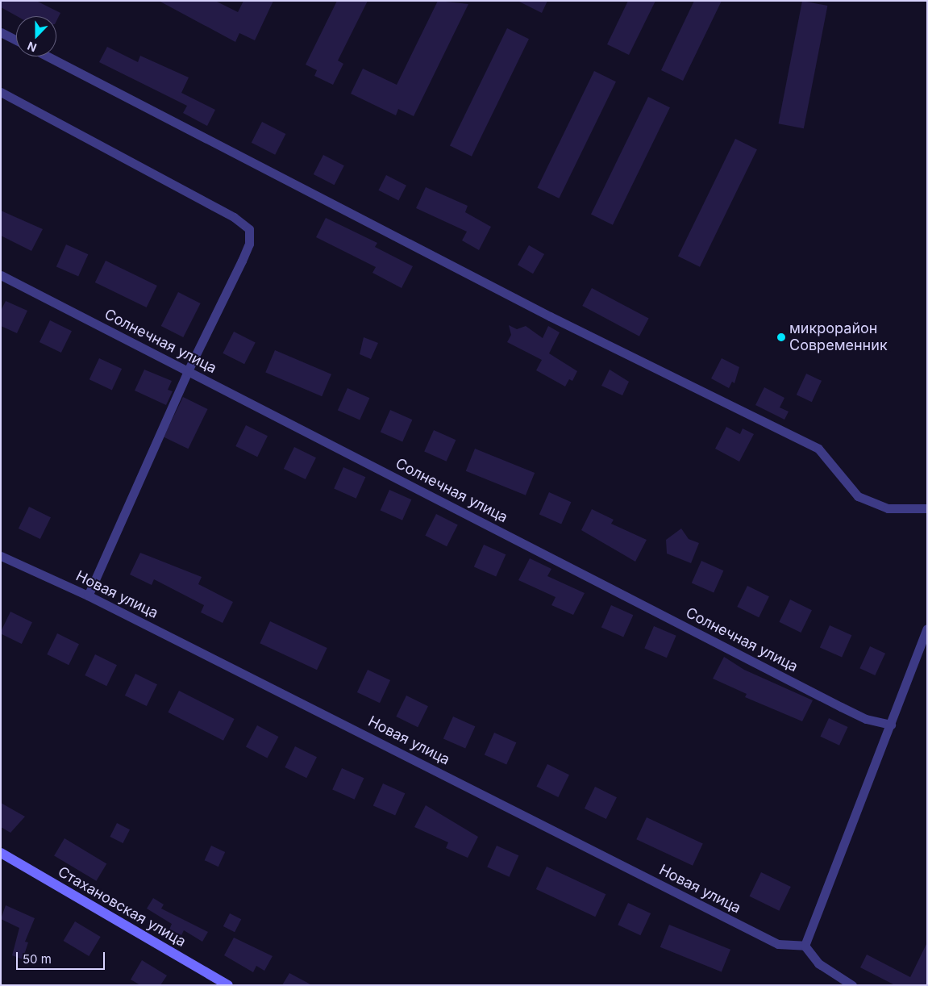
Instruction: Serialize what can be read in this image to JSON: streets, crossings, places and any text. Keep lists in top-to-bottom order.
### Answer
{
  "streets": {
    "street": ["Солнечная улица", "Новая улица", "Стахановская улица"]
  },
  "places": ["микрорайон Современник"],
  "scale_bar": "50 m",
  "north": "bottom"
}
